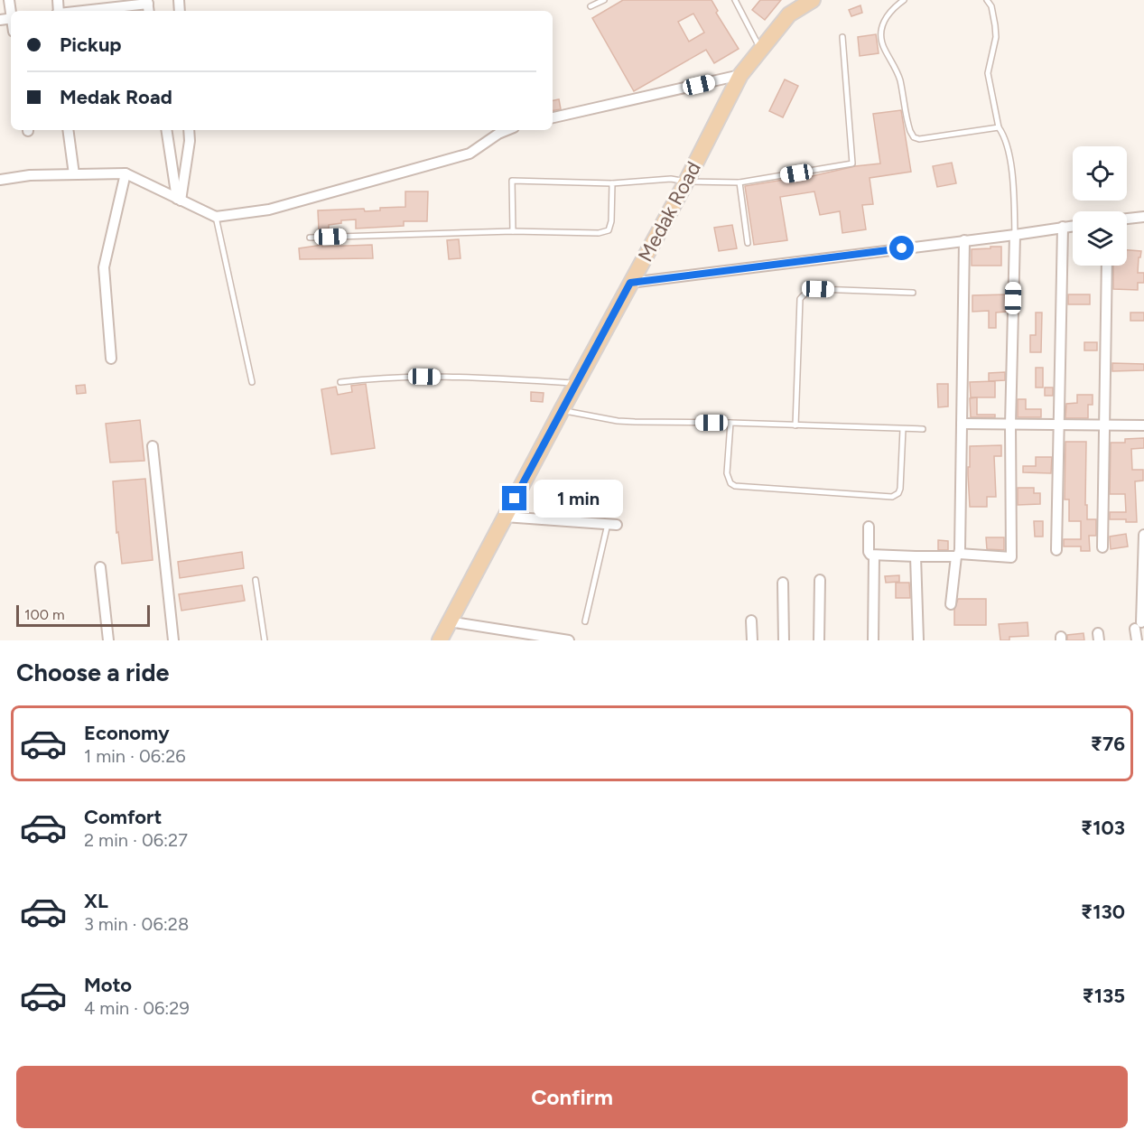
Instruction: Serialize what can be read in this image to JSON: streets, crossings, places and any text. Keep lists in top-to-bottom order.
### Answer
{
  "streets": {
    "main road": ["Medak Road"]
  },
  "scale_bar": "100 m",
  "page": {
    "banner": ["Pickup", "Medak Road"],
    "bubble": "1 min",
    "scale": "100 m",
    "heading": "Choose a ride",
    "list": [
      {
        "name": "Economy",
        "note": "1 min · 06:26",
        "value": "₹76"
      },
      {
        "name": "Comfort",
        "note": "2 min · 06:27",
        "value": "₹103"
      },
      {
        "name": "XL",
        "note": "3 min · 06:28",
        "value": "₹130"
      },
      {
        "name": "Moto",
        "note": "4 min · 06:29",
        "value": "₹135"
      }
    ],
    "buttons": "Confirm"
  }
}
